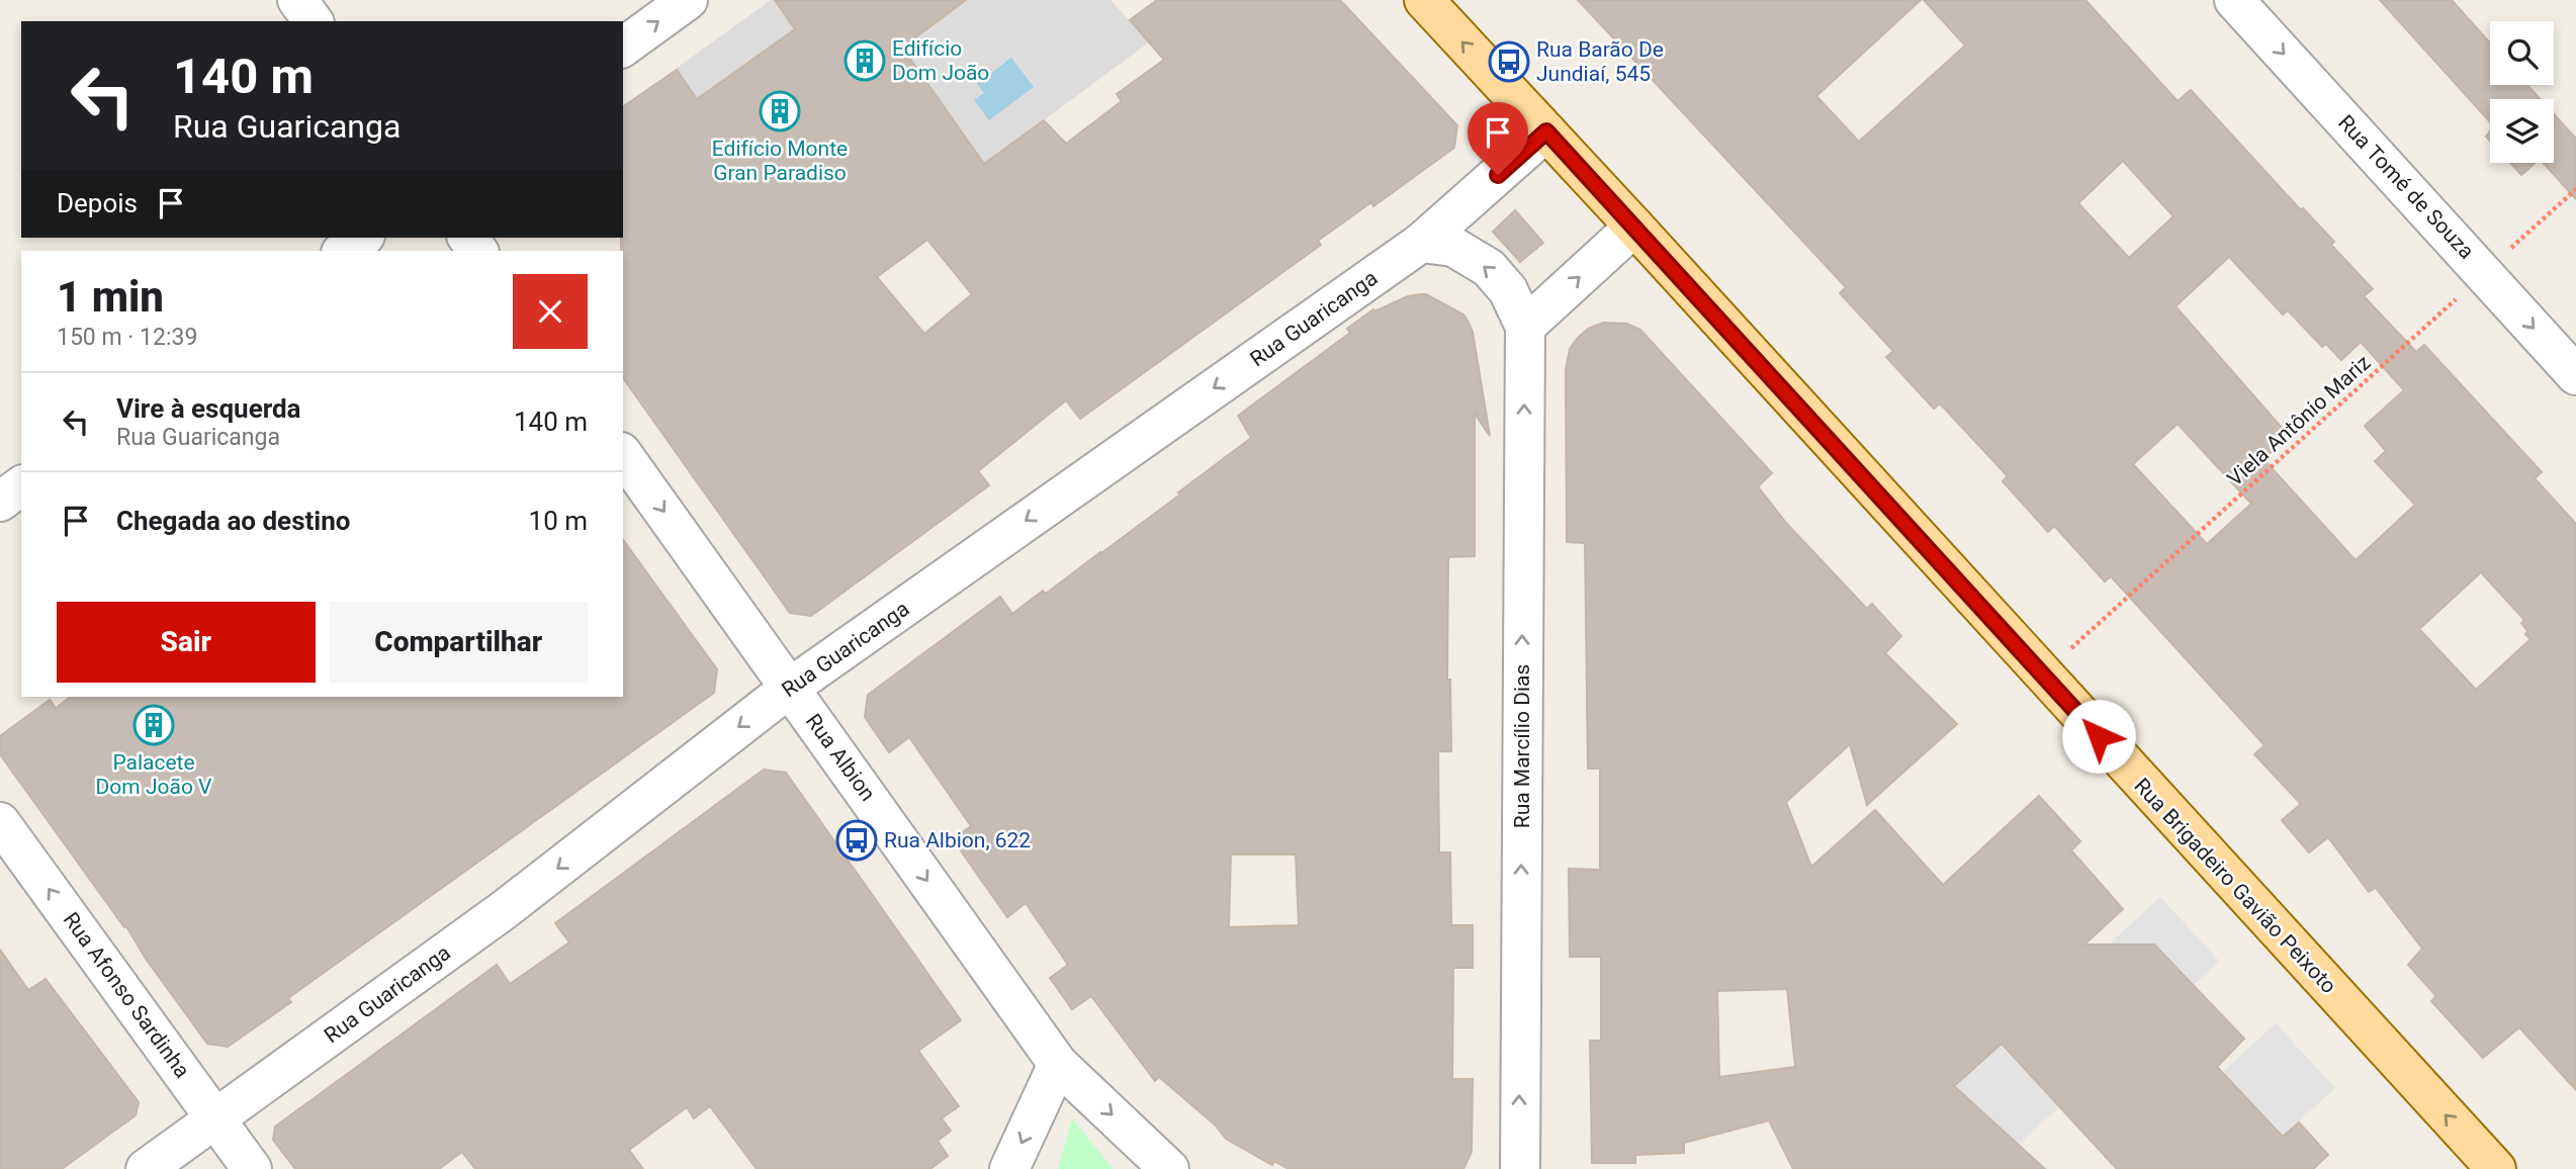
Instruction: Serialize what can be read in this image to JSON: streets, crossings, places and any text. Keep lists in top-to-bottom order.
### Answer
{
  "streets": {
    "main road": ["Rua Brigadeiro Gavião Peixoto"],
    "street": [
      "Rua Tomé de Souza",
      "Rua Guaricanga",
      "Rua Marcílio Dias",
      "Rua Albion",
      "Rua Afonso Sardinha"
    ],
    "path": ["Viela Antônio Mariz"]
  },
  "crossings": [
    ["Rua Tomé de Souza", "Viela Antônio Mariz"],
    ["Rua Guaricanga", "Rua Marcílio Dias"],
    ["Rua Guaricanga", "Rua Albion"],
    ["Rua Guaricanga", "Rua Brigadeiro Gavião Peixoto"],
    ["Rua Guaricanga", "Rua Afonso Sardinha"],
    ["Viela Antônio Mariz", "Rua Brigadeiro Gavião Peixoto"]
  ],
  "one_way": [
    "Rua Tomé de Souza",
    "Rua Guaricanga",
    "Rua Marcílio Dias",
    "Rua Albion",
    "Rua Brigadeiro Gavião Peixoto",
    "Rua Afonso Sardinha"
  ],
  "places": {
    "building": ["Edifício Dom João", "Edifício Monte Gran Paradiso", "Palacete Dom João V"],
    "bus stop": ["Rua Barão De Jundiaí, 545", "Rua Albion, 622"]
  },
  "page": {
    "turn": ["140 m", "Rua Guaricanga"],
    "then": "Depois",
    "heading": ["1 min", "150 m · 12:39"],
    "list": [
      {
        "name": "Vire à esquerda",
        "note": "Rua Guaricanga",
        "value": "140 m"
      },
      {
        "name": "Chegada ao destino",
        "value": "10 m"
      }
    ],
    "buttons": ["Sair", "Compartilhar"]
  }
}
